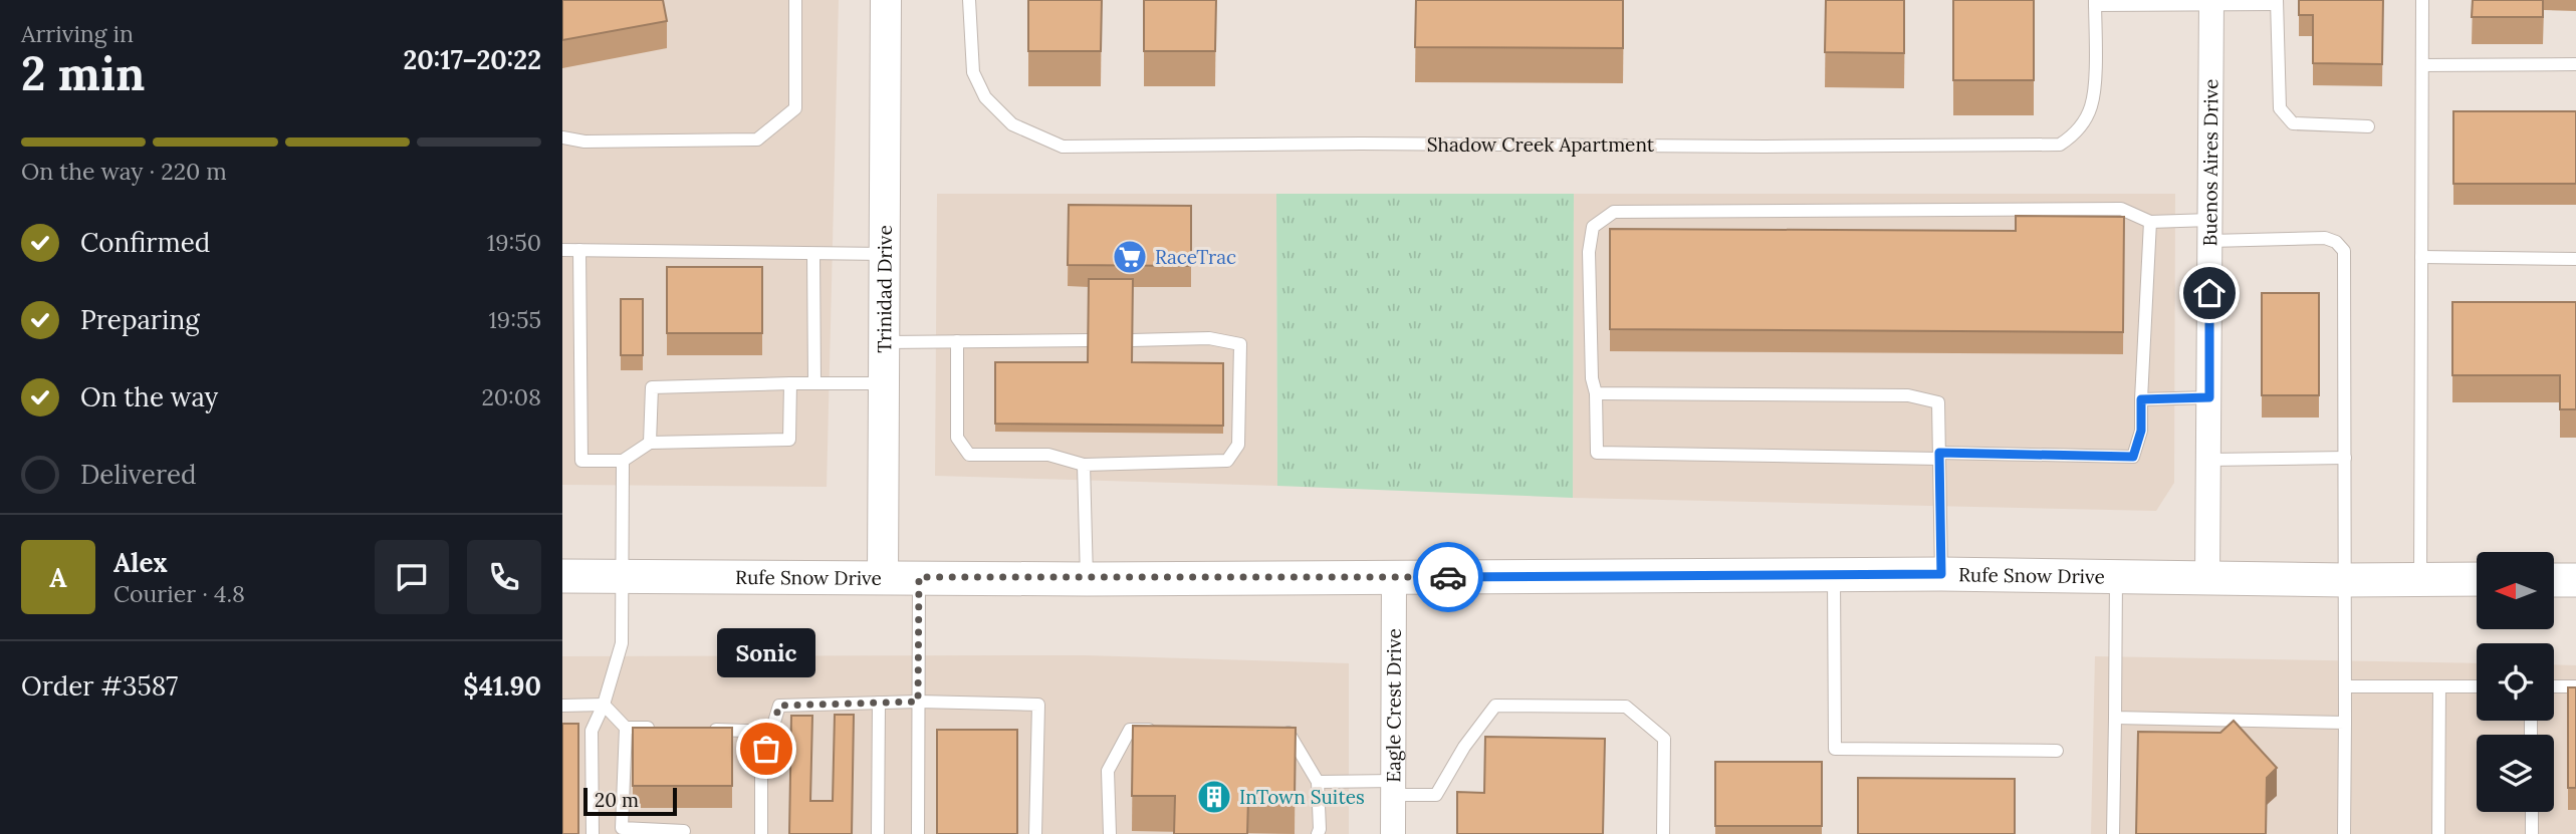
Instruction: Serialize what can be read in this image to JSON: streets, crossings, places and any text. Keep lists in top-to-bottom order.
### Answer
{
  "streets": {
    "main road": ["Rufe Snow Drive"],
    "street": ["Buenos Aires Drive", "Trinidad Drive", "Eagle Crest Drive"],
    "lane": ["Shadow Creek Apartment"]
  },
  "crossings": [
    ["Shadow Creek Apartment", "Buenos Aires Drive"],
    ["Buenos Aires Drive", "Rufe Snow Drive"],
    ["Trinidad Drive", "Rufe Snow Drive"],
    ["Rufe Snow Drive", "Eagle Crest Drive"]
  ],
  "places": {
    "supermarket": ["RaceTrac"],
    "other": ["Sonic"],
    "building": ["InTown Suites"]
  },
  "scale_bar": "20 m",
  "north": "left",
  "page": {
    "heading": ["2 min", "Arriving in", "20:17–20:22"],
    "panel": [
      "Alex",
      "Courier · 4.8",
      "Order #3587",
      "$41.90"
    ],
    "bar": "On the way · 220 m",
    "list": [
      ["Confirmed", "19:50"],
      ["Preparing", "19:55"],
      ["On the way", "20:08"],
      "Delivered"
    ],
    "round": "A",
    "bubble": "Sonic",
    "scale": "20 m"
  }
}
